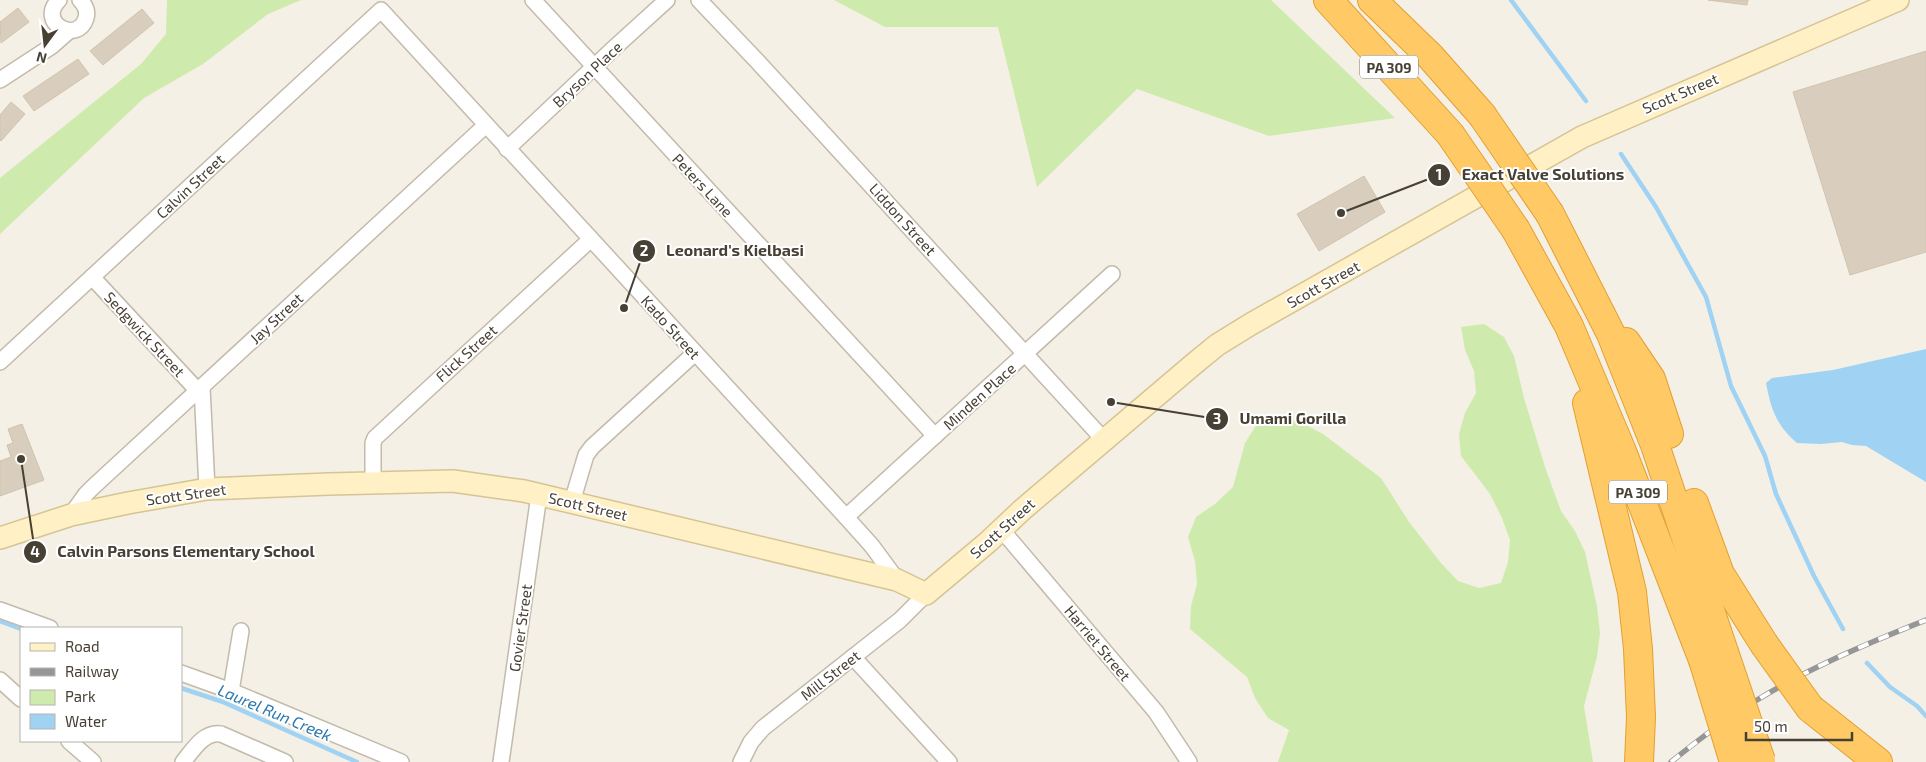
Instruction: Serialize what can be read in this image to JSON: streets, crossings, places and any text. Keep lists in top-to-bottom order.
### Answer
{
  "streets": {
    "highway": ["PA 309"],
    "street": [
      "Bryson Place",
      "Scott Street",
      "Peters Lane",
      "Calvin Street",
      "Liddon Street",
      "Jay Street",
      "Kado Street",
      "Sedgwick Street",
      "Flick Street",
      "Minden Place",
      "Govier Street",
      "Harriet Street",
      "Mill Street"
    ]
  },
  "crossings": [
    ["Bryson Place", "Peters Lane"],
    ["Bryson Place", "Kado Street"],
    ["Scott Street", "Liddon Street"],
    ["Scott Street", "Jay Street"],
    ["Scott Street", "Kado Street"],
    ["Scott Street", "Flick Street"],
    ["Scott Street", "Govier Street"],
    ["Scott Street", "Harriet Street"],
    ["Scott Street", "Mill Street"],
    ["Peters Lane", "Minden Place"],
    ["Calvin Street", "Kado Street"],
    ["Calvin Street", "Sedgwick Street"],
    ["Liddon Street", "Minden Place"],
    ["Jay Street", "Kado Street"],
    ["Jay Street", "Sedgwick Street"],
    ["Kado Street", "Flick Street"],
    ["Kado Street", "Minden Place"]
  ],
  "water": ["Laurel Run Creek"],
  "places": [
    "Exact Valve Solutions",
    "Leonard's Kielbasi",
    "Umami Gorilla",
    "Calvin Parsons Elementary School"
  ],
  "legend": [
    "Road",
    "Railway",
    "Park",
    "Water"
  ],
  "scale_bar": "50 m",
  "north": "bottom"
}
